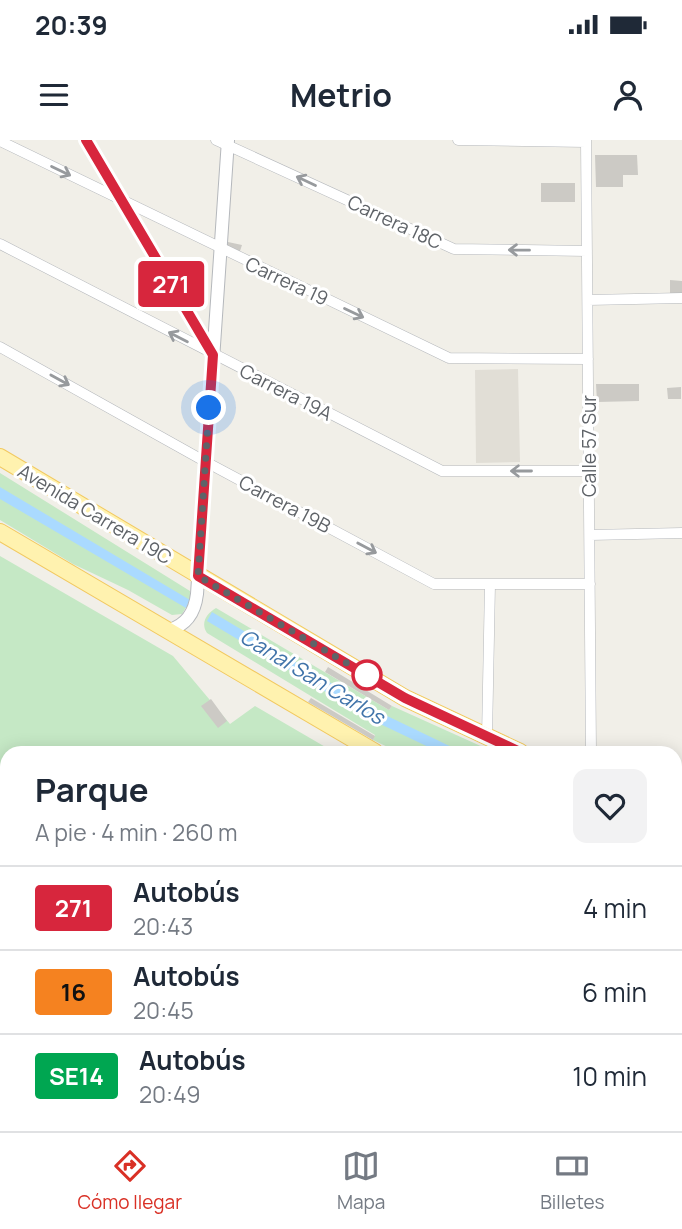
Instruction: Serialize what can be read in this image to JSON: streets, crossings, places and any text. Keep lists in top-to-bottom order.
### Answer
{
  "streets": {
    "main road": ["Avenida Carrera 19C"],
    "street": [
      "Carrera 18C",
      "Carrera 19",
      "Carrera 19A",
      "Calle 57 Sur",
      "Carrera 19B"
    ]
  },
  "crossings": [
    ["Carrera 18C", "Calle 57 Sur"],
    ["Carrera 19", "Calle 57 Sur"],
    ["Carrera 19A", "Calle 57 Sur"],
    ["Calle 57 Sur", "Carrera 19B"]
  ],
  "one_way": [
    "Carrera 18C",
    "Carrera 19",
    "Carrera 19A",
    "Carrera 19B"
  ],
  "water": ["Canal San Carlos"],
  "lines": ["bus line 271"],
  "page": {
    "status": "20:39",
    "header": "Metrio",
    "on_map": "271",
    "heading": ["Parque", "A pie · 4 min · 260 m"],
    "list": [
      {
        "mark": "271",
        "name": "Autobús",
        "note": "20:43",
        "value": "4 min"
      },
      {
        "mark": "16",
        "name": "Autobús",
        "note": "20:45",
        "value": "6 min"
      },
      {
        "mark": "SE14",
        "name": "Autobús",
        "note": "20:49",
        "value": "10 min"
      }
    ],
    "tabs": ["Cómo llegar", "Mapa", "Billetes"]
  }
}
